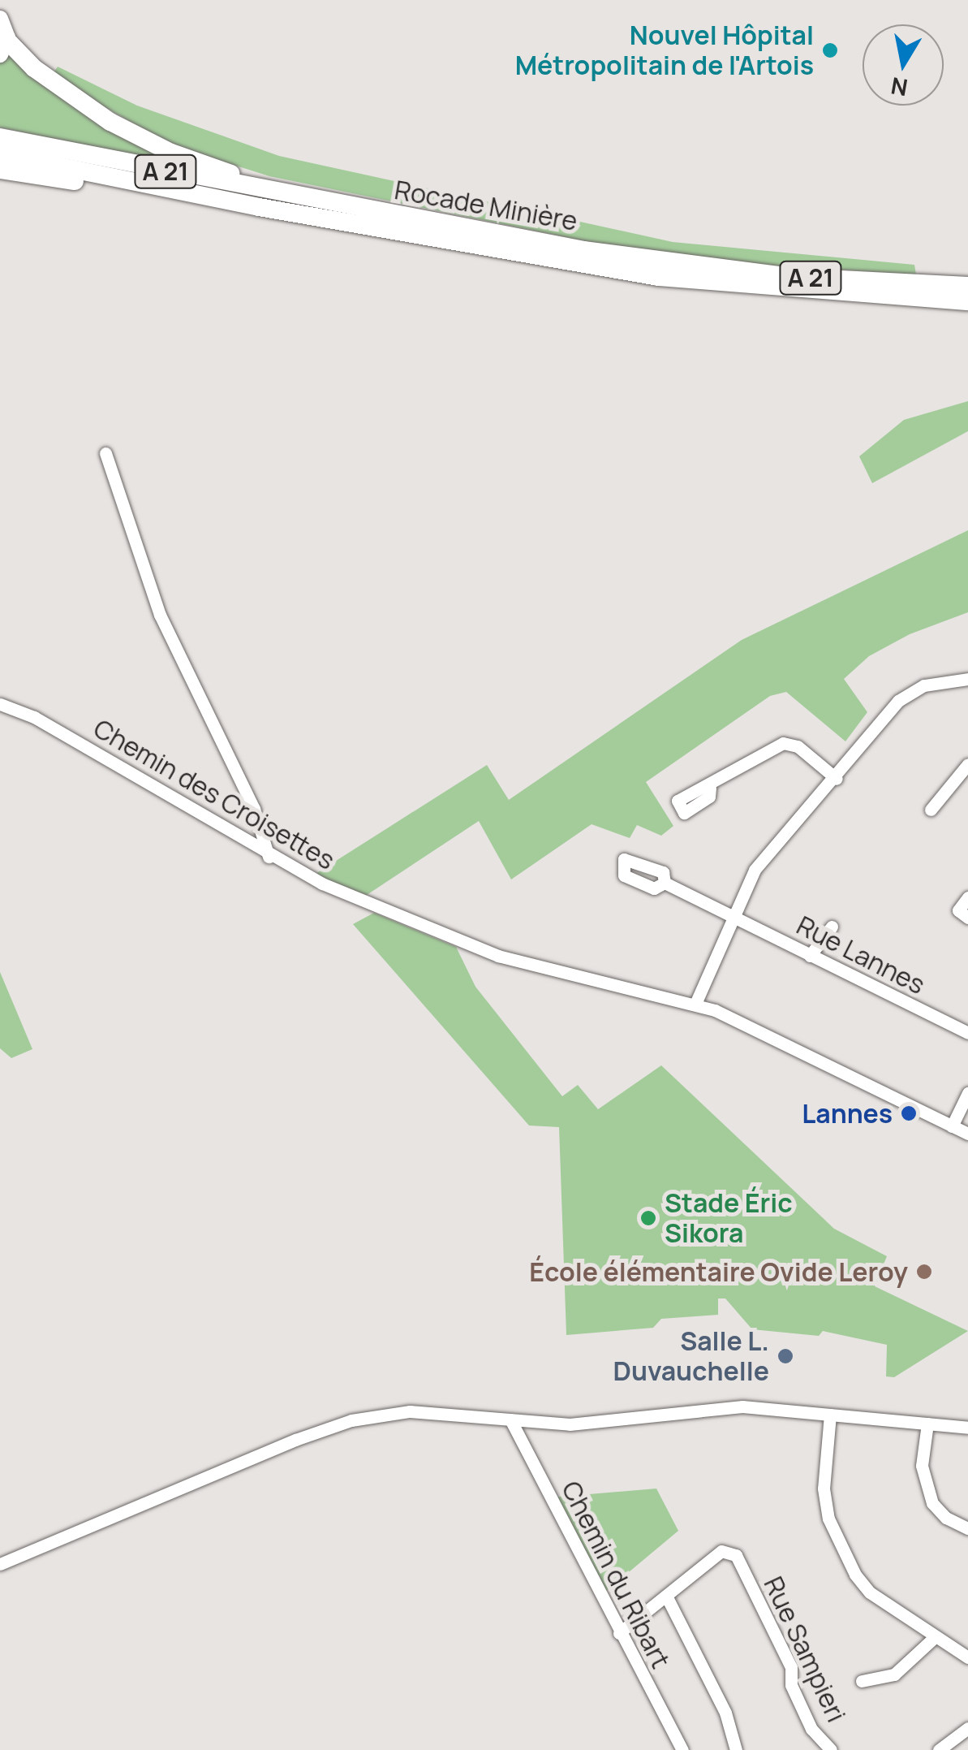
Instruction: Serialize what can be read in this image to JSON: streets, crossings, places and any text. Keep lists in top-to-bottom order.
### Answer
{
  "streets": {
    "highway": ["A 21", "Rocade Minière"],
    "street": [
      "Chemin des Croisettes",
      "Rue Lannes",
      "Chemin du Ribart",
      "Rue Sampieri"
    ]
  },
  "crossings": [
    ["Chemin du Ribart", "Rue Sampieri"]
  ],
  "places": [
    "Nouvel Hôpital Métropolitain de l'Artois",
    "Lannes",
    "Stade Éric Sikora",
    "École élémentaire Ovide Leroy",
    "Salle L. Duvauchelle"
  ],
  "north": "bottom"
}
